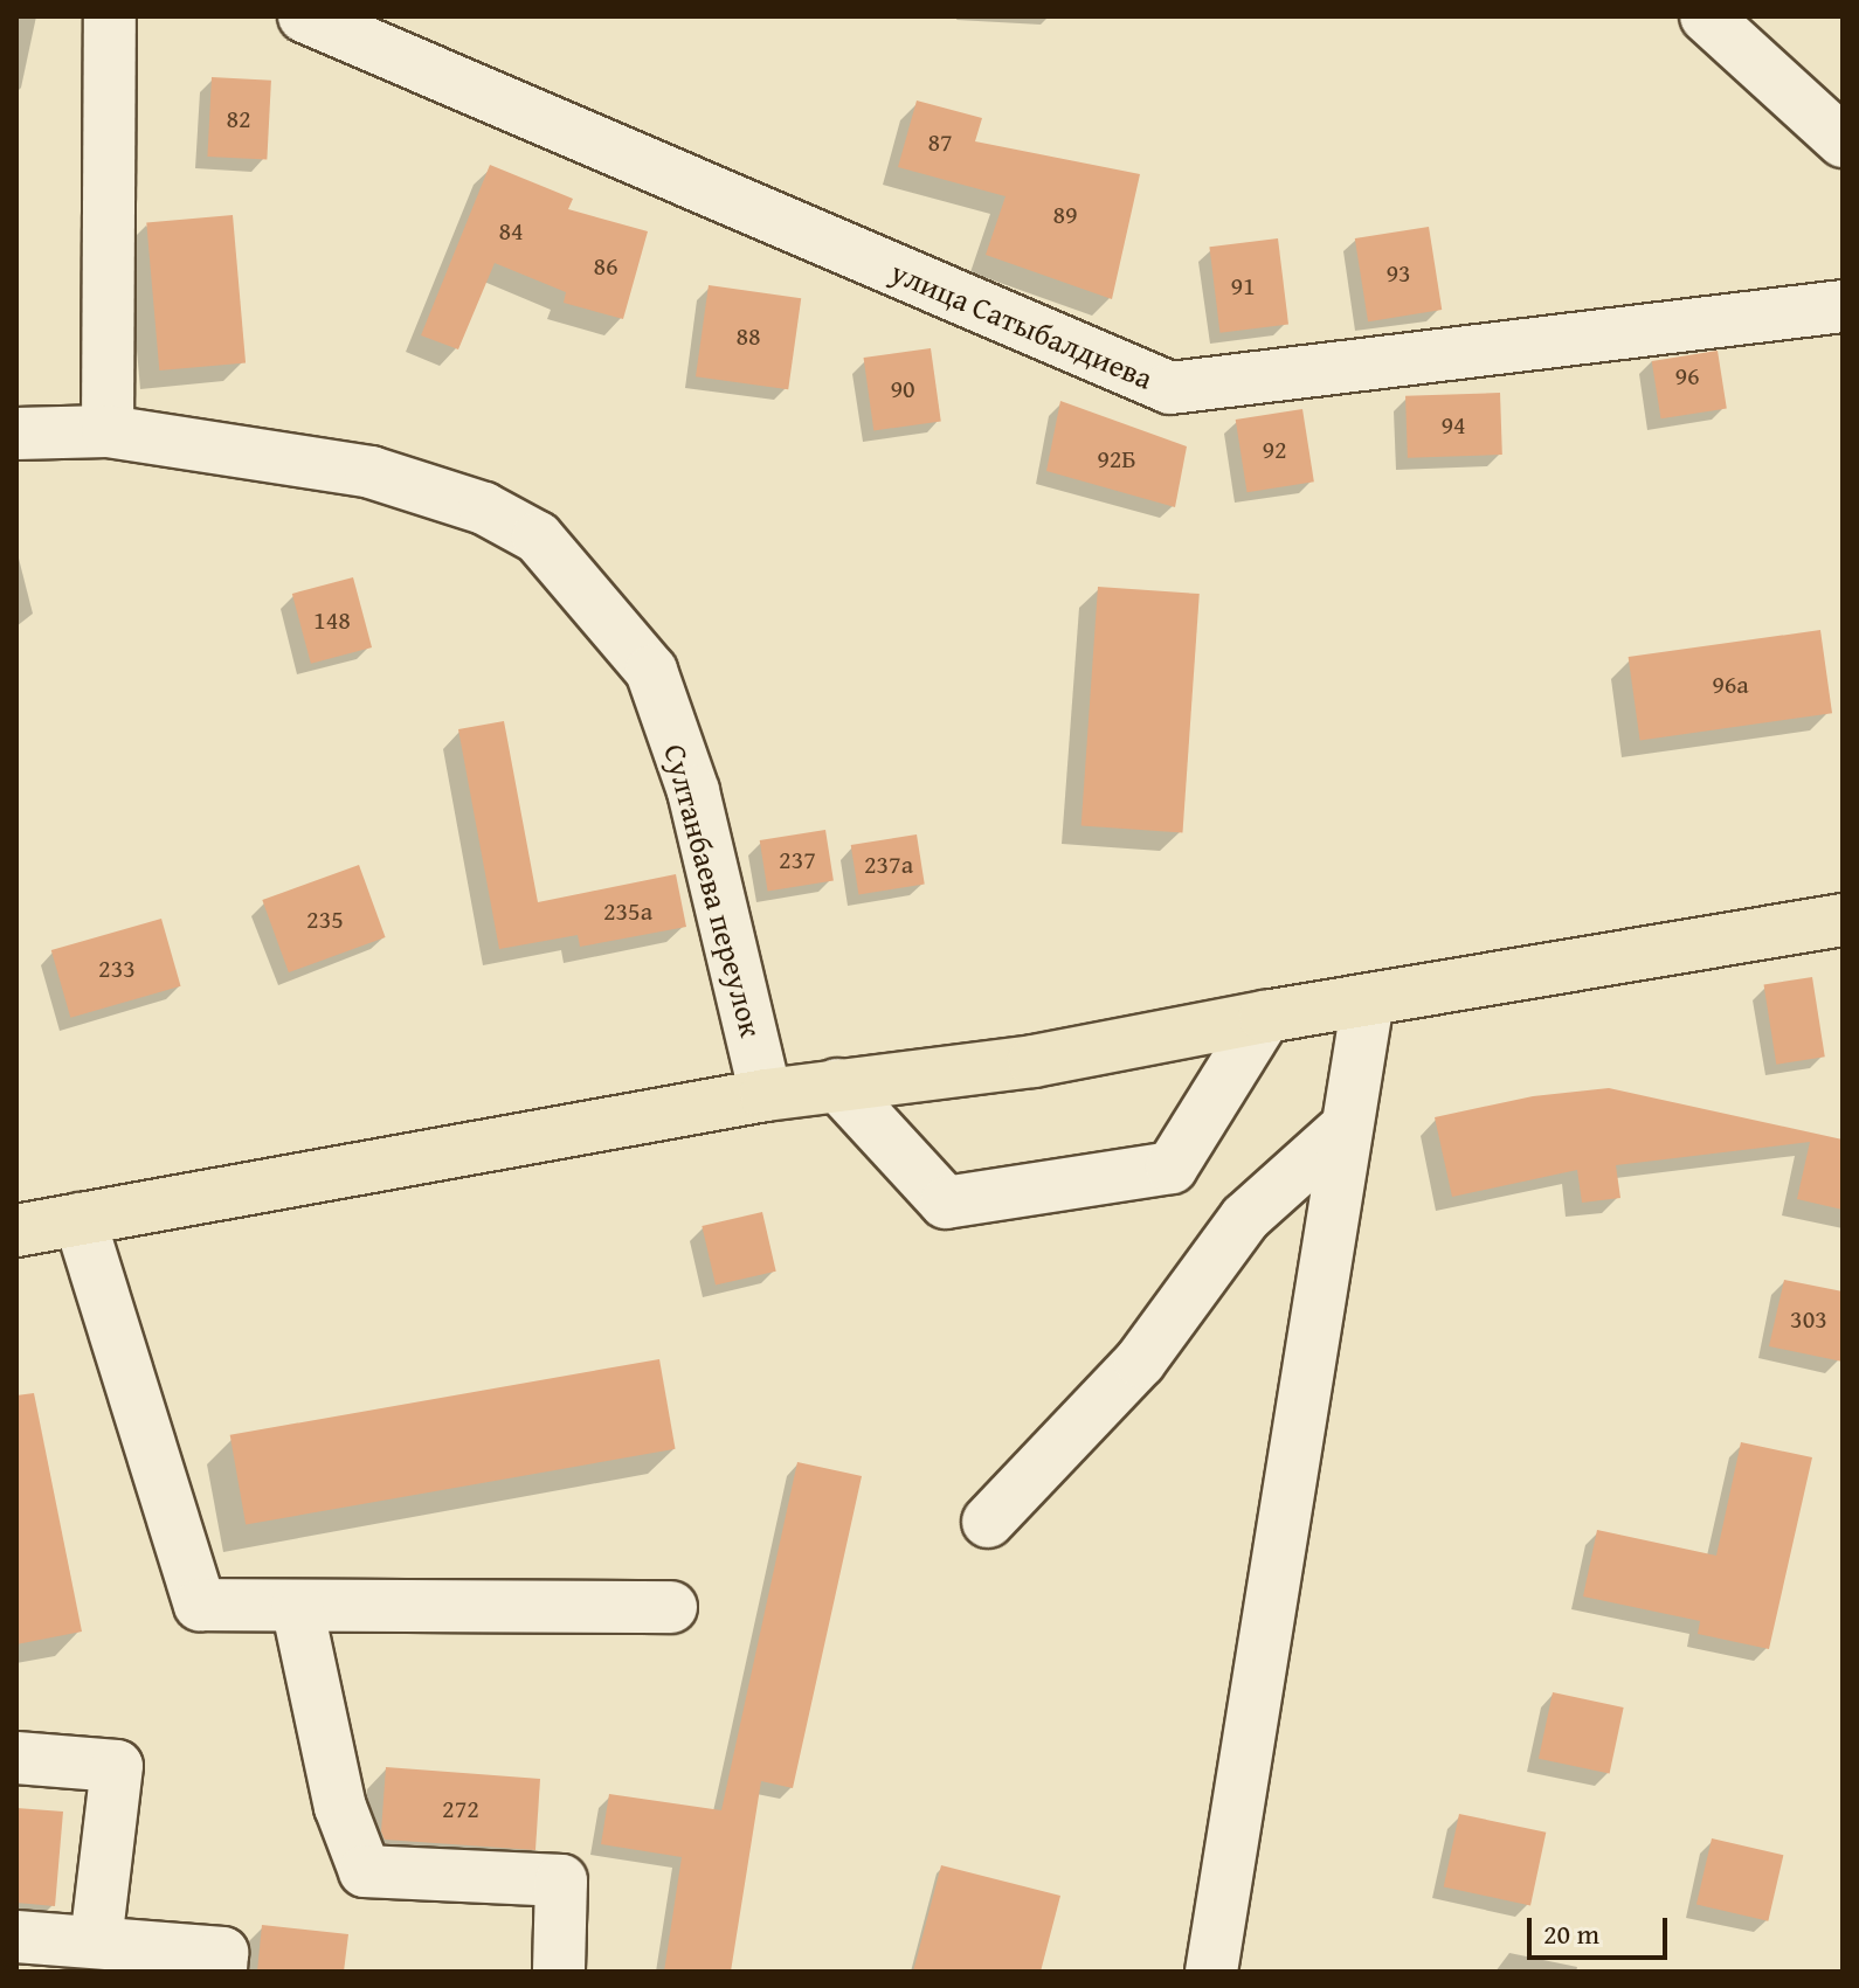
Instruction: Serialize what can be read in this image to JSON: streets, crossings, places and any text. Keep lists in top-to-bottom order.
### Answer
{
  "streets": {
    "street": ["улица Сатыбалдиева", "Султанбаева переулок"]
  },
  "house_numbers": [
    "82",
    "87",
    "89",
    "84",
    "86",
    "93",
    "91",
    "88",
    "96",
    "90",
    "94",
    "92",
    "92Б",
    "148",
    "96а",
    "237",
    "237а",
    "235а",
    "235",
    "233",
    "303",
    "272"
  ],
  "scale_bar": "20 m"
}
